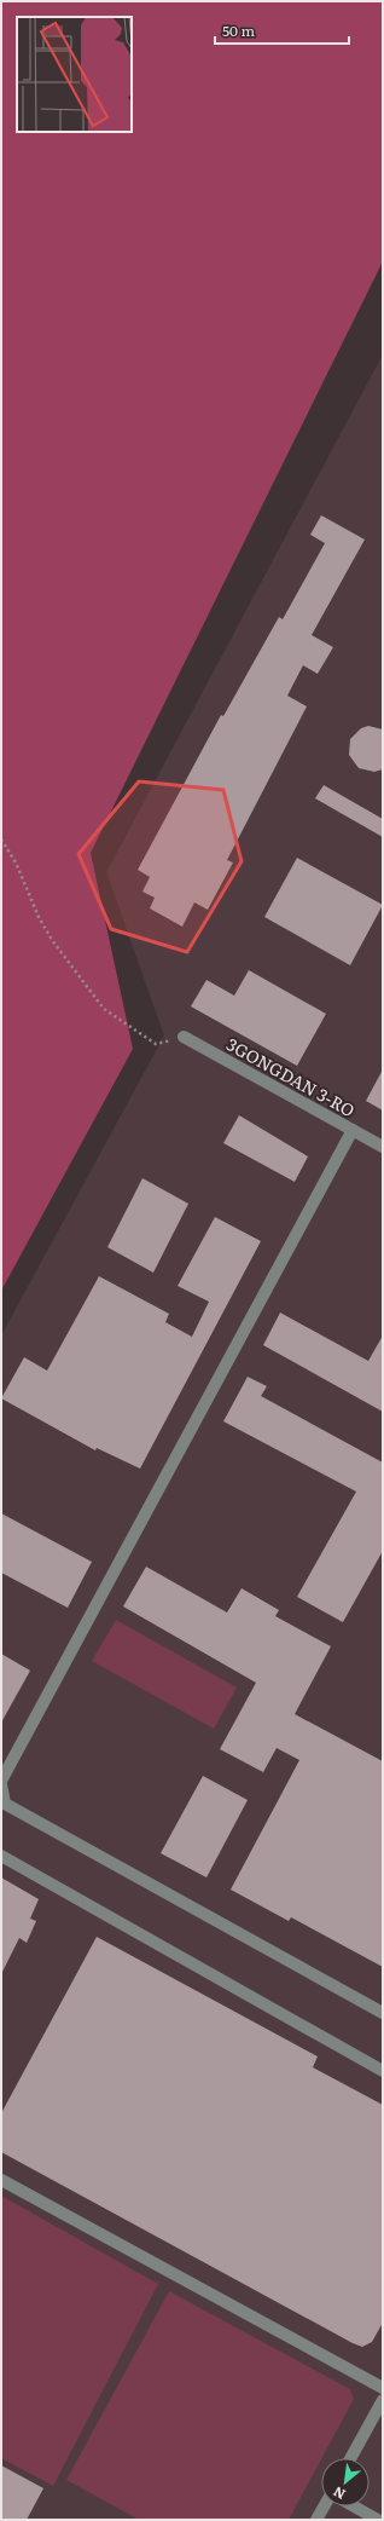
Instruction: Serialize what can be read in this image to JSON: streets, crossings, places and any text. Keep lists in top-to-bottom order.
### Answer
{
  "streets": {
    "street": ["3GONGDAN 3-RO"]
  },
  "scale_bar": "50 m",
  "north": "bottom left"
}
